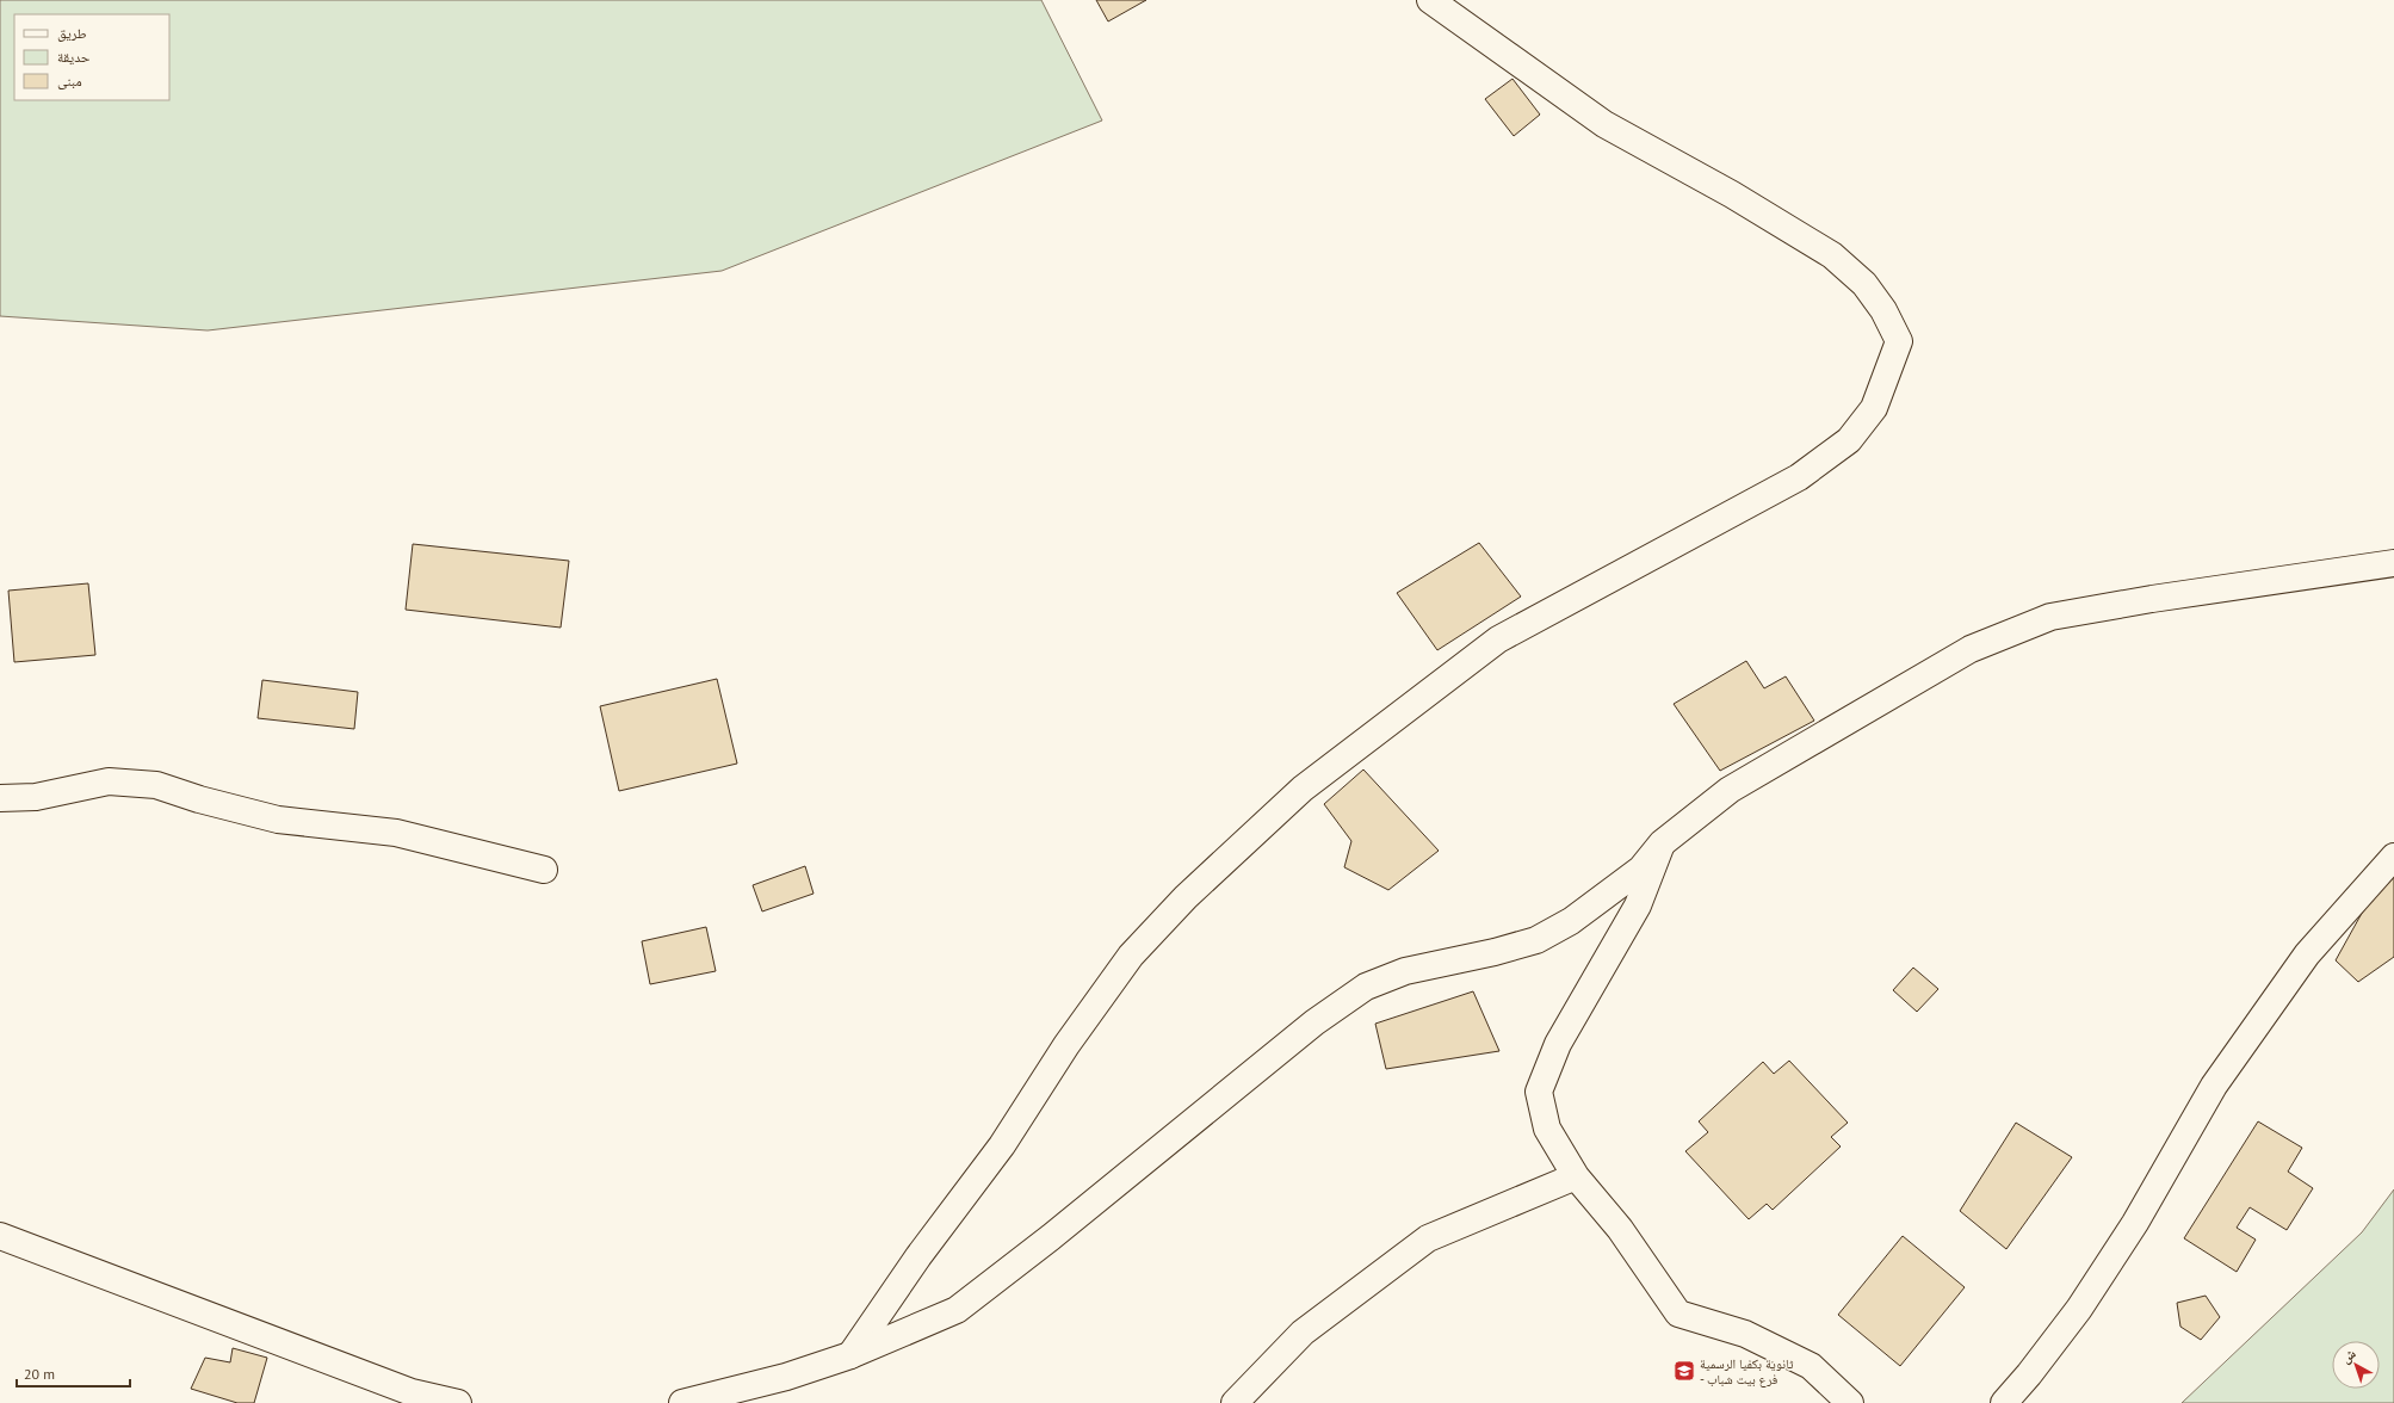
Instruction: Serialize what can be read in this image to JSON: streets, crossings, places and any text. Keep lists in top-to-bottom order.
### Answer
{
  "places": {
    "school or university": ["ثانوية بكفيا الرسمية - فرع بيت شباب"]
  },
  "legend": ["طريق", "حديقة", "مبنى"],
  "scale_bar": "20 m",
  "north": "top left"
}
